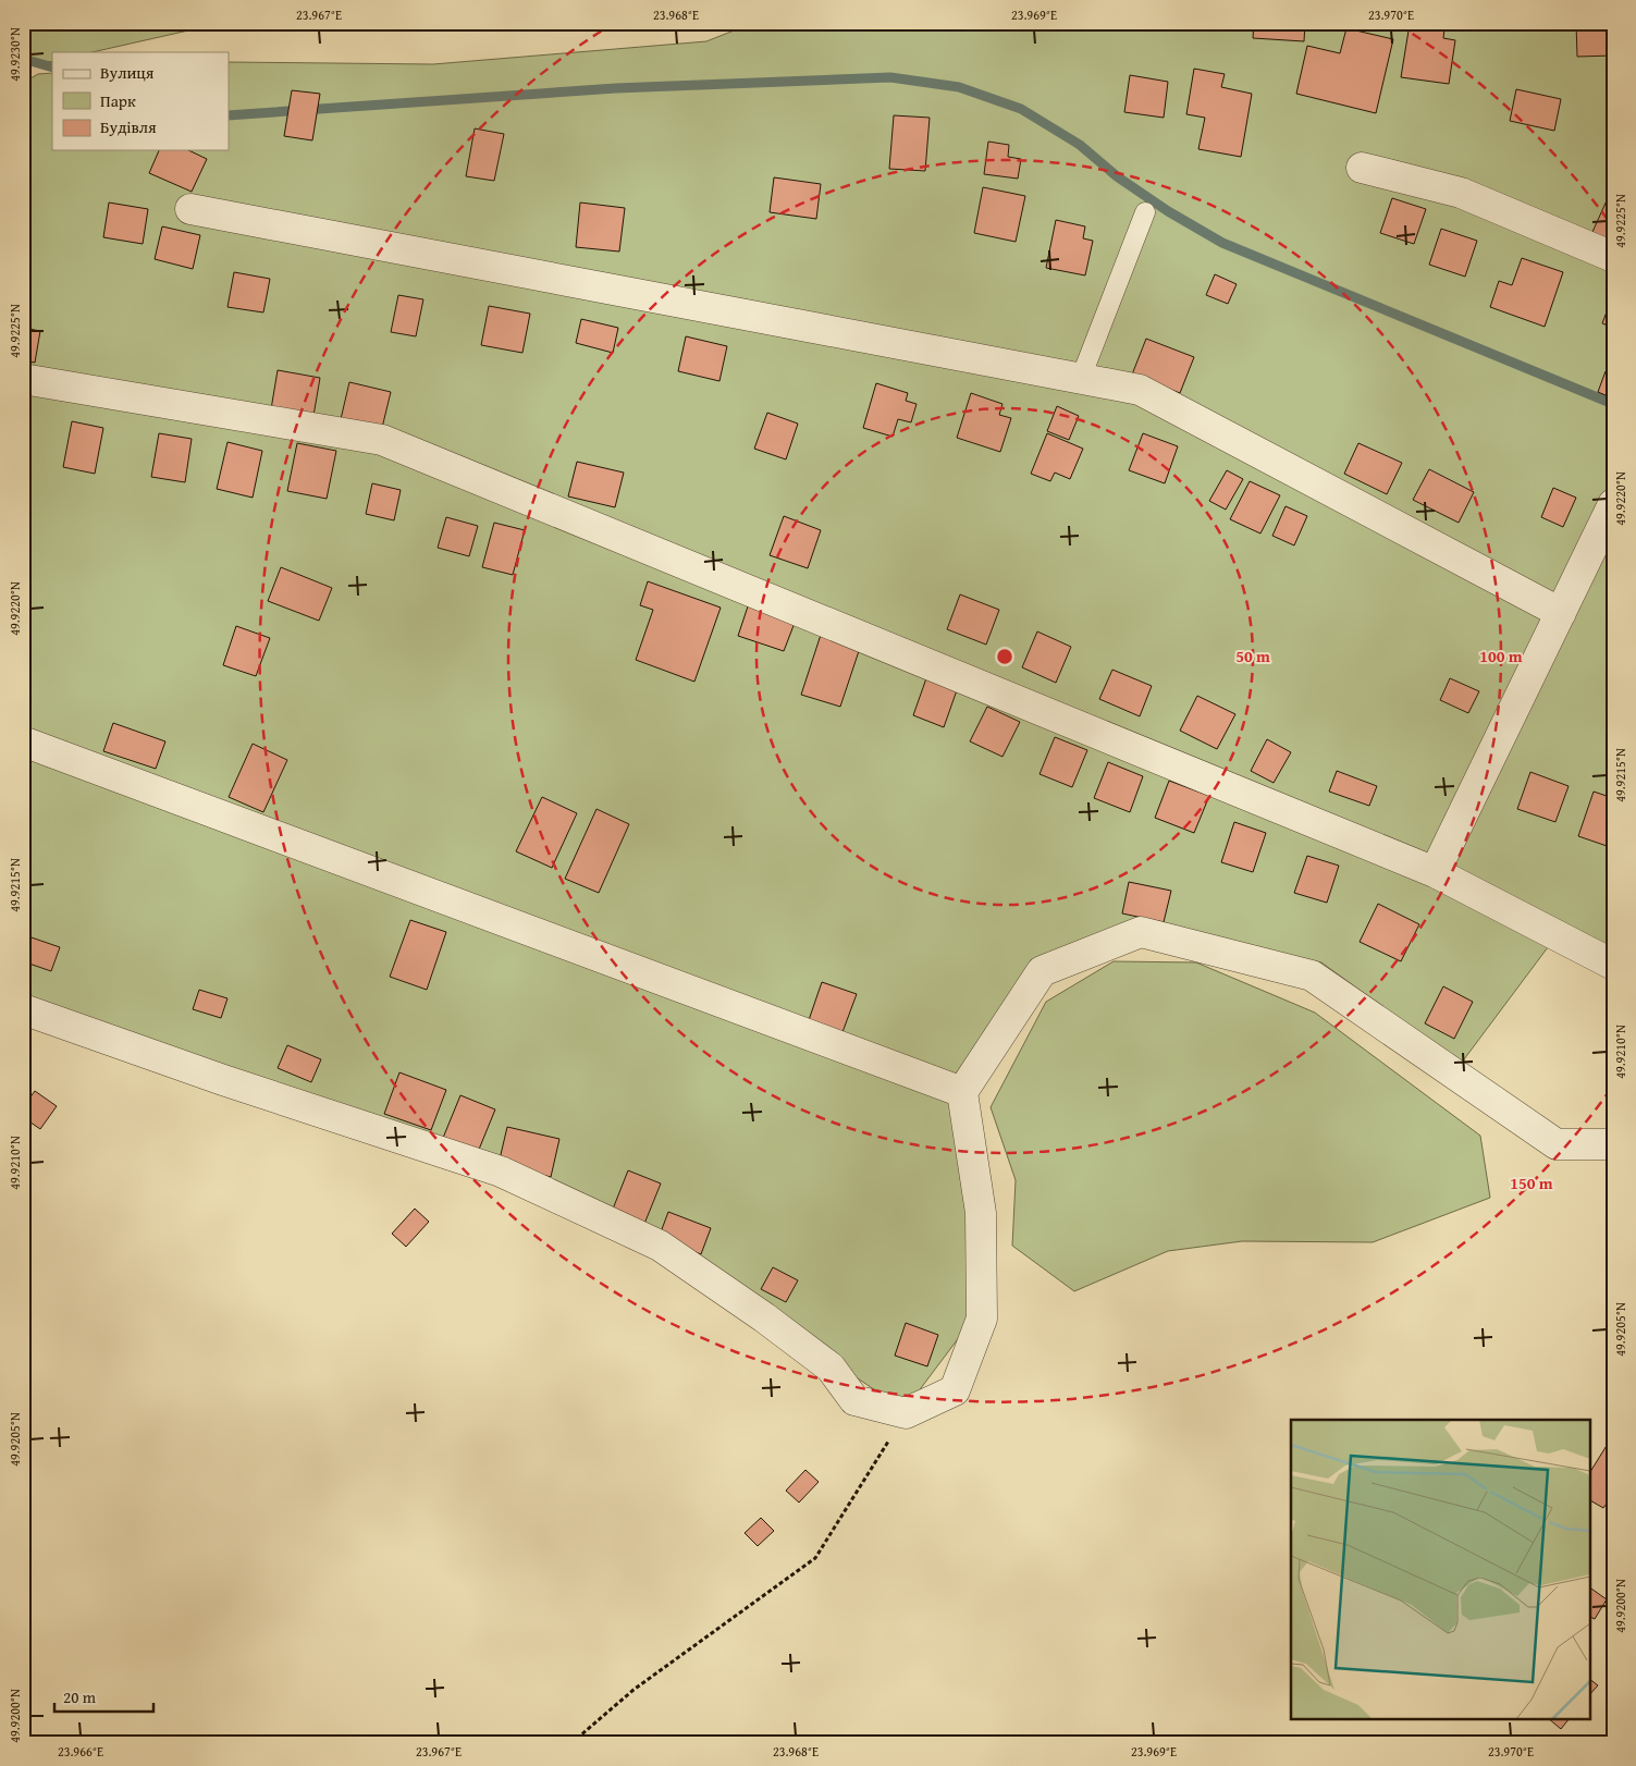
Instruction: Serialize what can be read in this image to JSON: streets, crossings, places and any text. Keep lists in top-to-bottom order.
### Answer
{
  "legend": ["Вулиця", "Парк", "Будівля"],
  "scale_bar": "20 m",
  "coordinates": [
    "23.967°E",
    "23.968°E",
    "23.969°E",
    "23.970°E",
    "49.9230°N",
    "49.9225°N",
    "49.9220°N",
    "49.9215°N",
    "49.9210°N",
    "49.9205°N",
    "49.9200°N",
    "23.966°E"
  ],
  "rings": ["50 m", "100 m", "150 m"]
}
